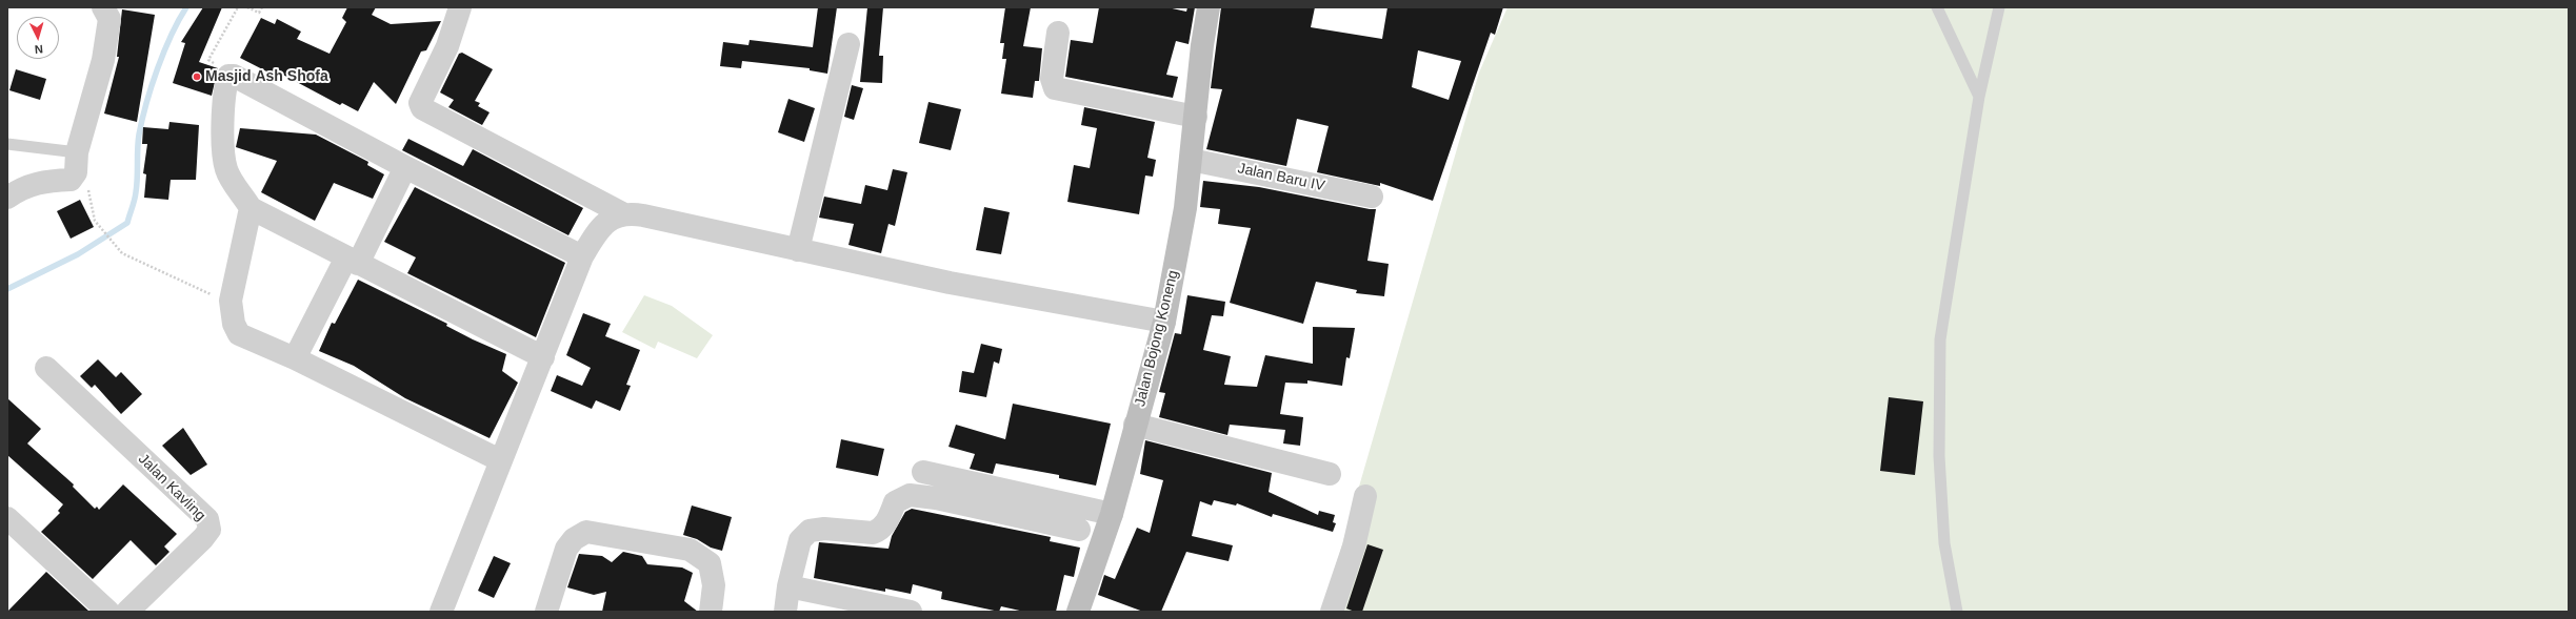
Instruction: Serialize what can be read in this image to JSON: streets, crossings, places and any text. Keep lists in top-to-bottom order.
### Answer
{
  "streets": {
    "street": ["Jalan Baru IV", "Jalan Bojong Koneng", "Jalan Kavling"]
  },
  "crossings": [
    ["Jalan Baru IV", "Jalan Bojong Koneng"]
  ],
  "places": ["Masjid Ash Shofa"],
  "north": "bottom"
}
